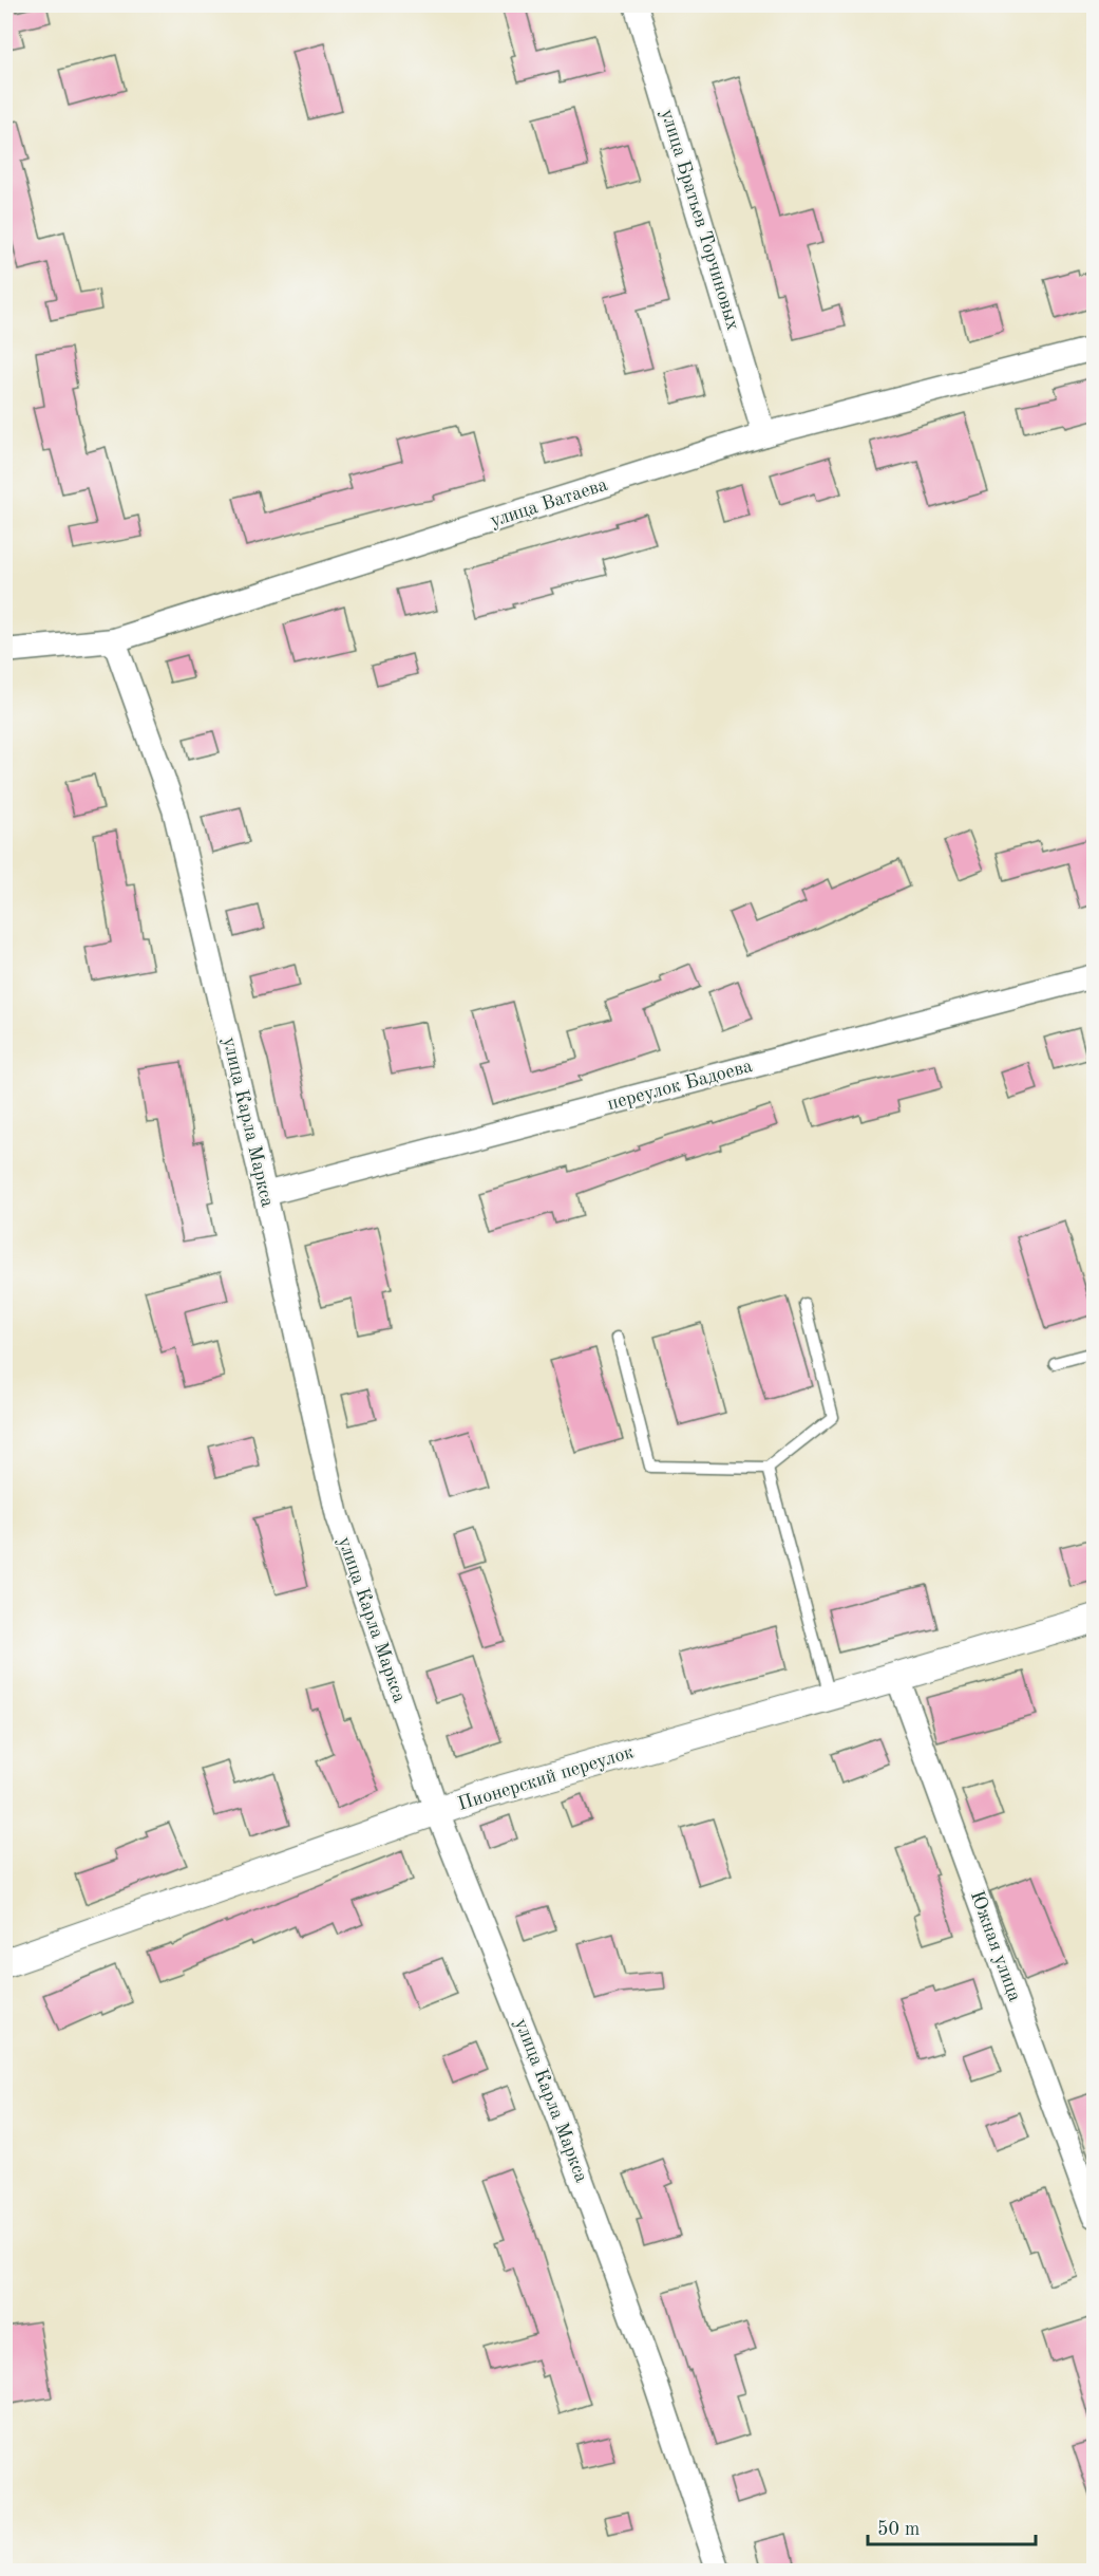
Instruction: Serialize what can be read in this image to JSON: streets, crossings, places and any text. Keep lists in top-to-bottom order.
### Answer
{
  "streets": {
    "street": [
      "улица Братьев Торчиновых",
      "улица Ватаева",
      "переулок Бадоева",
      "улица Карла Маркса",
      "Пионерский переулок",
      "Южная улица"
    ]
  },
  "crossings": [
    ["улица Братьев Торчиновых", "улица Ватаева"],
    ["улица Ватаева", "улица Карла Маркса"],
    ["переулок Бадоева", "улица Карла Маркса"],
    ["улица Карла Маркса", "Пионерский переулок"],
    ["Пионерский переулок", "Южная улица"]
  ],
  "scale_bar": "50 m"
}
